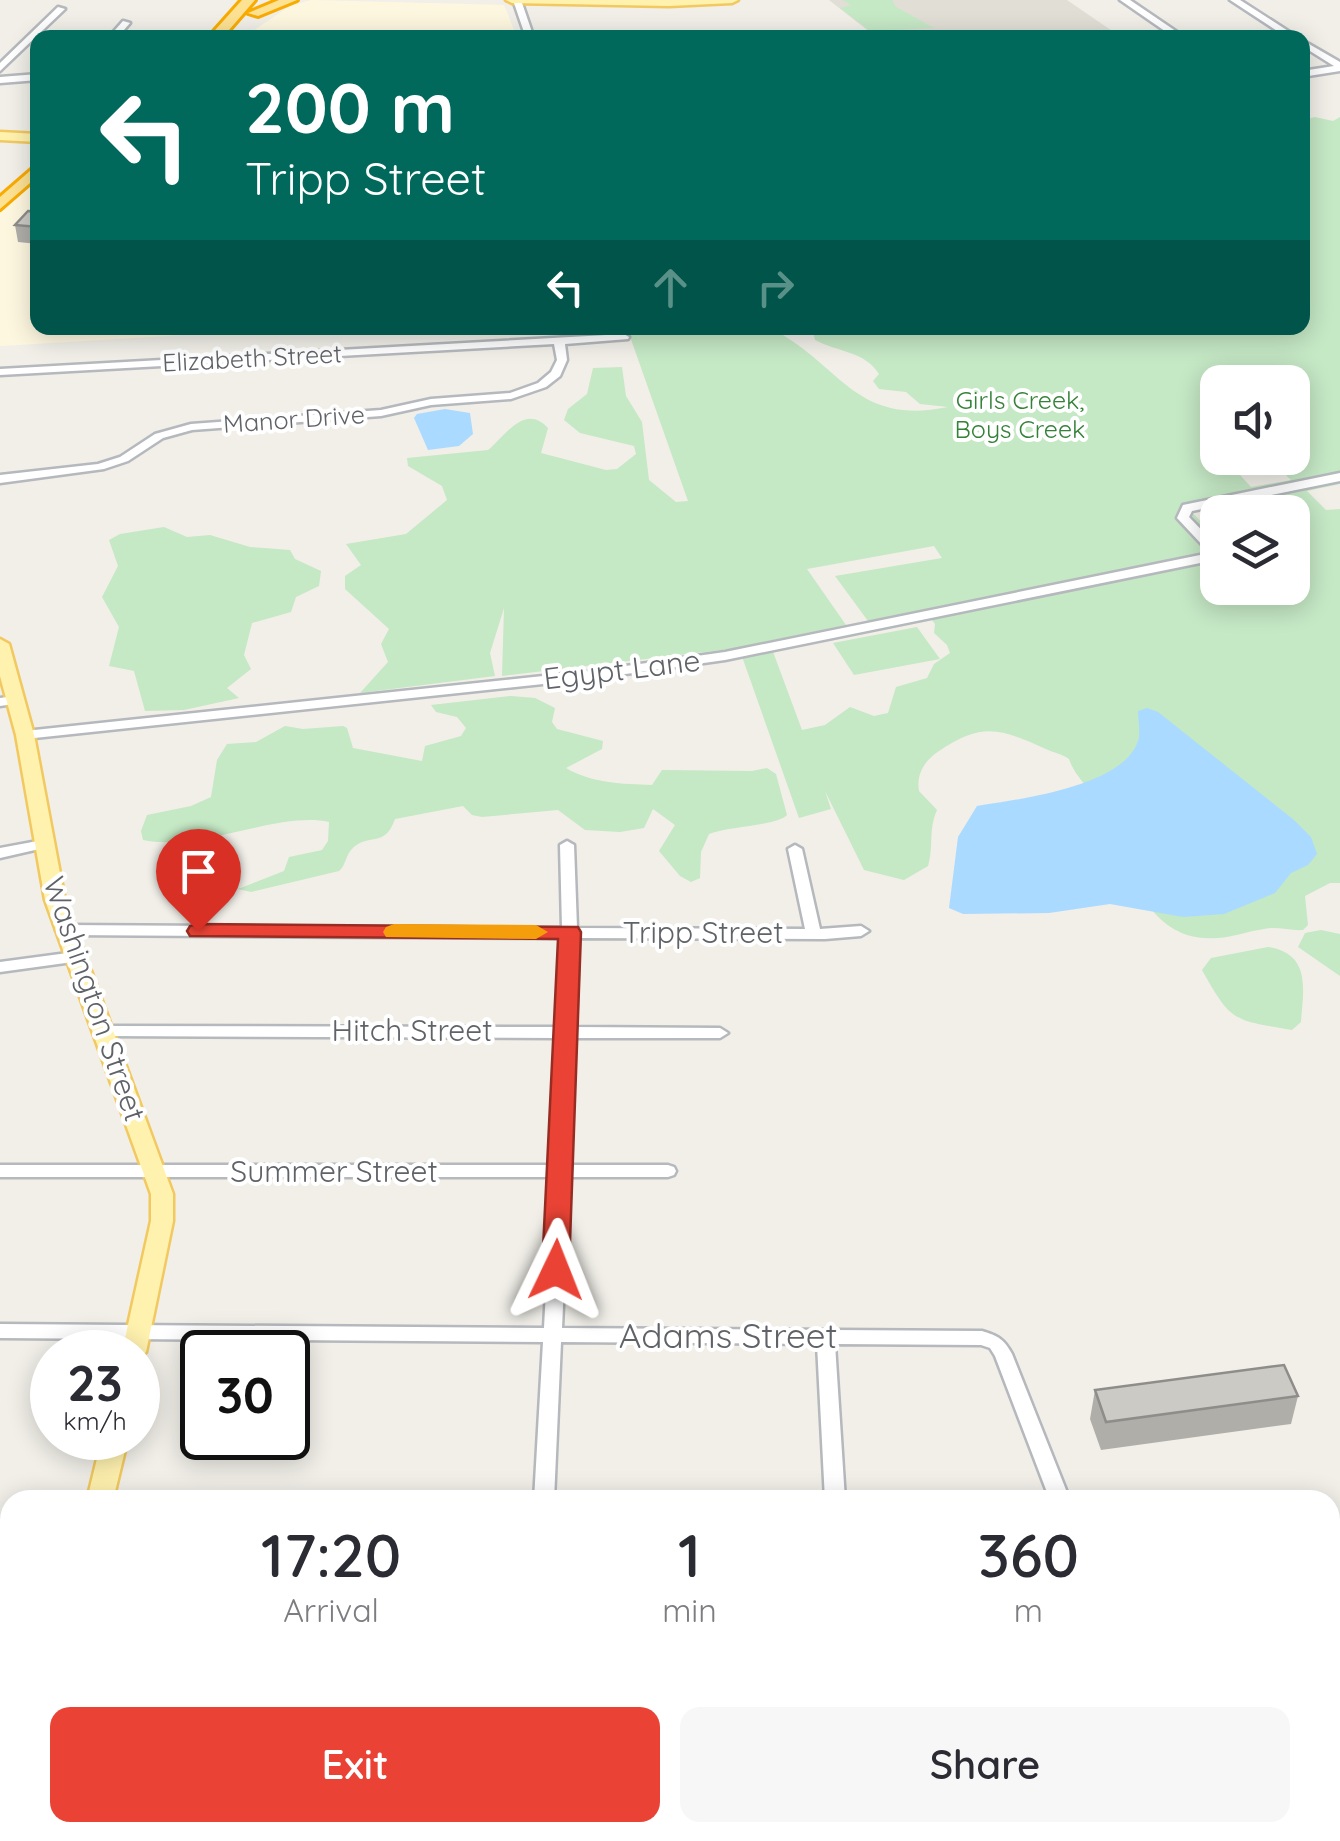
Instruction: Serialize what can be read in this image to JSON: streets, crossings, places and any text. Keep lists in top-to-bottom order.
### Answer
{
  "streets": {
    "main road": ["Washington Street"],
    "street": [
      "Elizabeth Street",
      "Manor Drive",
      "Egypt Lane",
      "Tripp Street",
      "Hitch Street",
      "Summer Street",
      "Adams Street"
    ]
  },
  "crossings": [
    ["Elizabeth Street", "Manor Drive"],
    ["Egypt Lane", "Washington Street"],
    ["Tripp Street", "Washington Street"],
    ["Washington Street", "Hitch Street"],
    ["Washington Street", "Summer Street"]
  ],
  "parks": ["Girls Creek, Boys Creek"],
  "page": {
    "turn": ["200 m", "Tripp Street"],
    "speed": "23 km/h",
    "limit": "30",
    "eta": [
      "17:20",
      "Arrival",
      "1",
      "min",
      "360",
      "m"
    ],
    "buttons": ["Exit", "Share"]
  }
}
